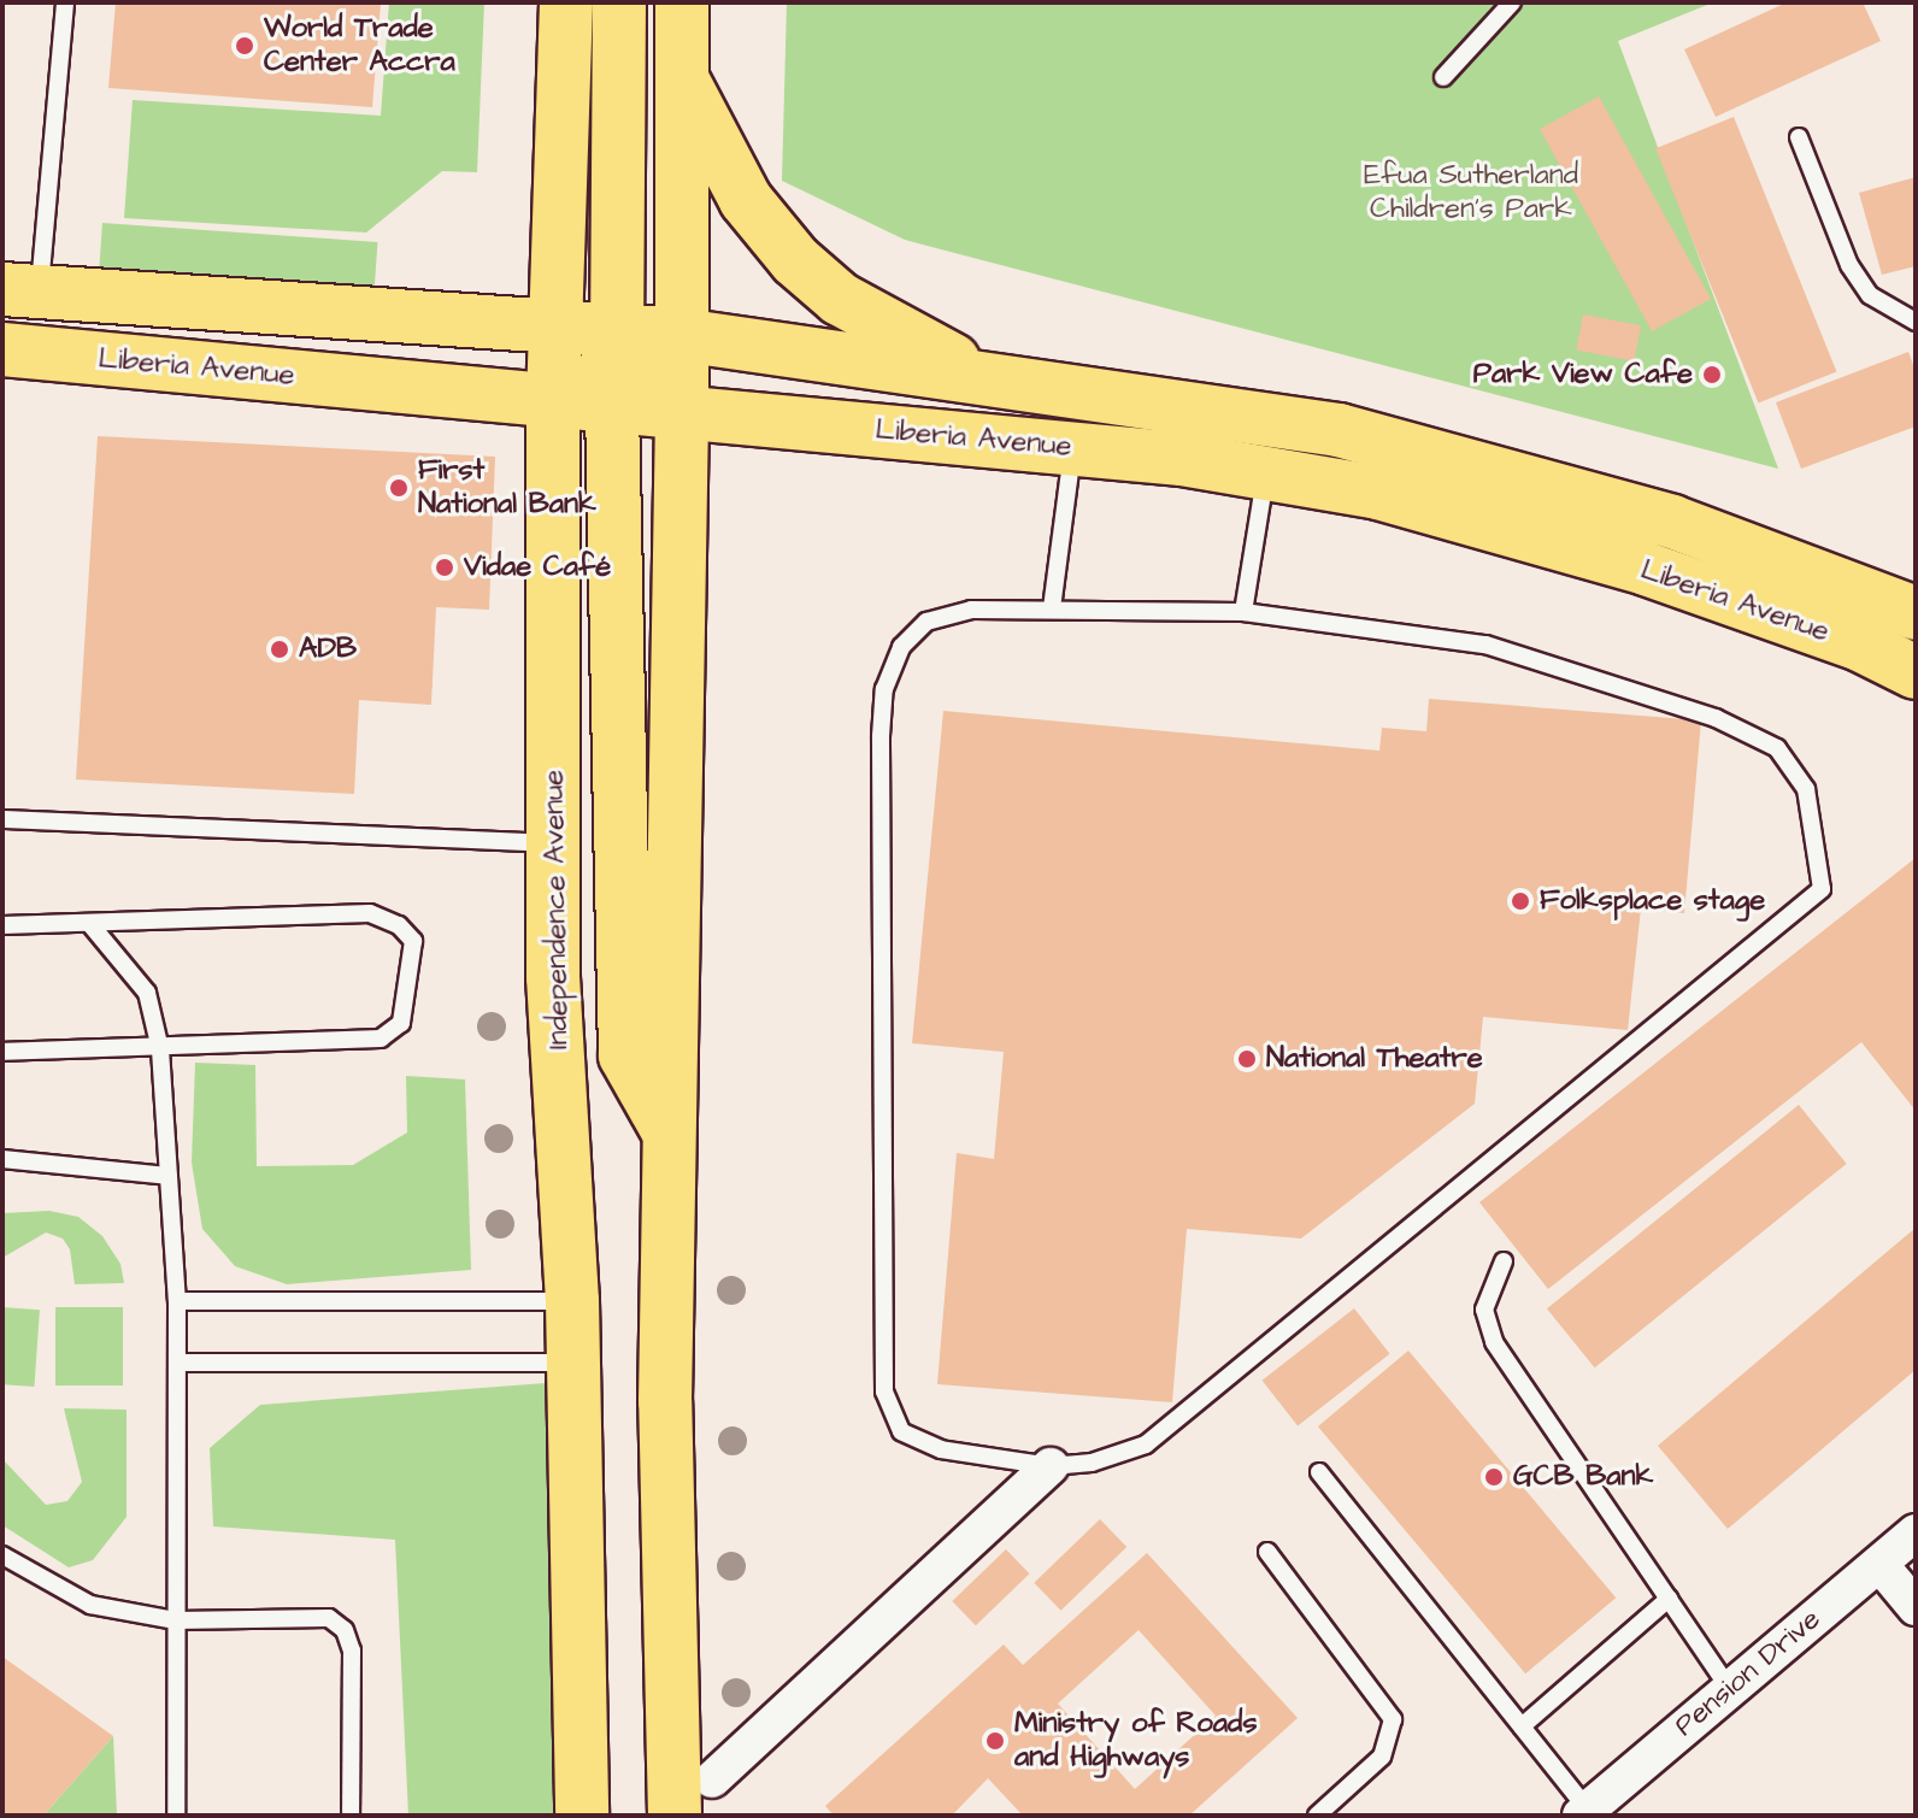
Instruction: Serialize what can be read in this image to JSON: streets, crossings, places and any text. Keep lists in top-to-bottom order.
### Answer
{
  "streets": {
    "main road": ["Liberia Avenue", "Independence Avenue"],
    "street": ["Pension Drive"]
  },
  "crossings": [
    ["Liberia Avenue", "Independence Avenue"]
  ],
  "parks": ["Efua Sutherland Children's Park"],
  "places": [
    "World Trade Center Accra",
    "Park View Cafe",
    "First National Bank",
    "Vidae Café",
    "ADB",
    "Folksplace stage",
    "National Theatre",
    "GCB Bank",
    "Ministry of Roads and Highways"
  ]
}
